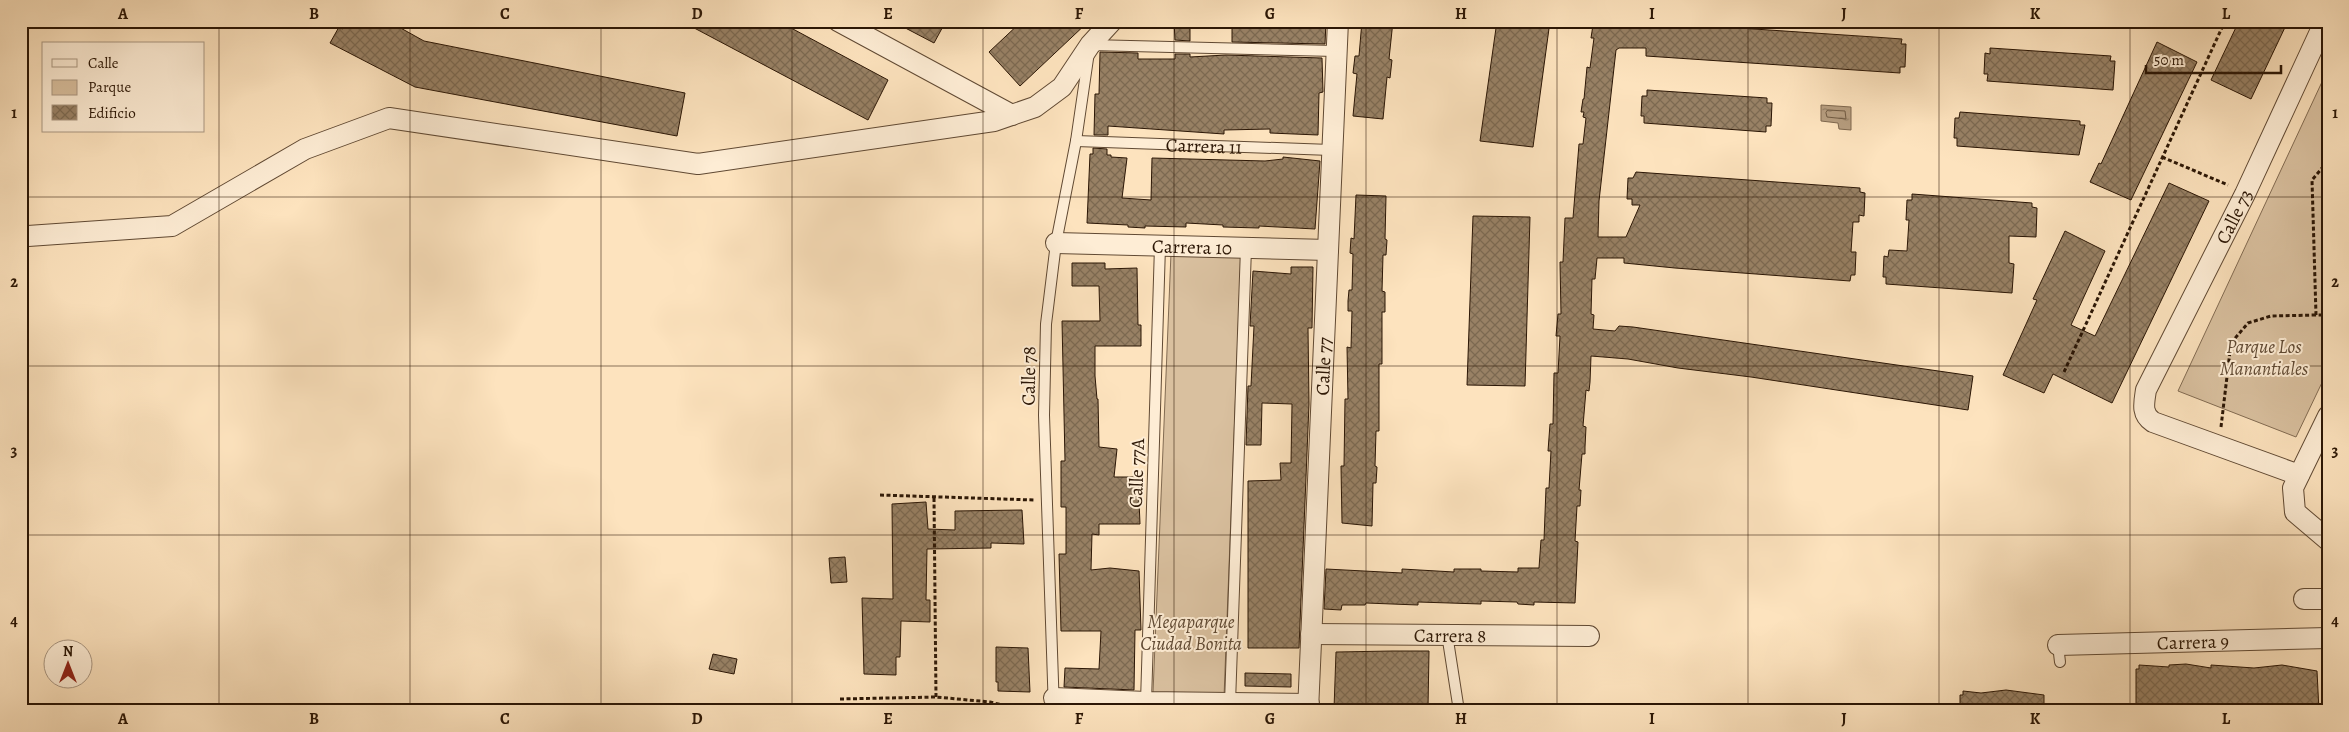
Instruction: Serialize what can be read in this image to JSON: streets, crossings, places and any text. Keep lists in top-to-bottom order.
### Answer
{
  "streets": {
    "street": [
      "Calle 73",
      "Carrera 10",
      "Calle 77",
      "Carrera 8",
      "Carrera 9"
    ],
    "lane": ["Carrera 11", "Calle 78", "Calle 77A"]
  },
  "crossings": [
    ["Carrera 11", "Calle 77"],
    ["Carrera 11", "Calle 78"],
    ["Carrera 10", "Calle 77"],
    ["Carrera 10", "Calle 78"],
    ["Carrera 10", "Calle 77A"],
    ["Calle 77", "Carrera 8"]
  ],
  "parks": ["Parque Los Manantiales", "Megaparque Ciudad Bonita"],
  "legend": ["Calle", "Parque", "Edificio"],
  "scale_bar": "50 m",
  "north": "top",
  "grid": {
    "columns": [
      "A",
      "B",
      "C",
      "D",
      "E",
      "F",
      "G",
      "H",
      "I",
      "J",
      "K",
      "L"
    ],
    "rows": [
      "1",
      "2",
      "3",
      "4"
    ]
  }
}
